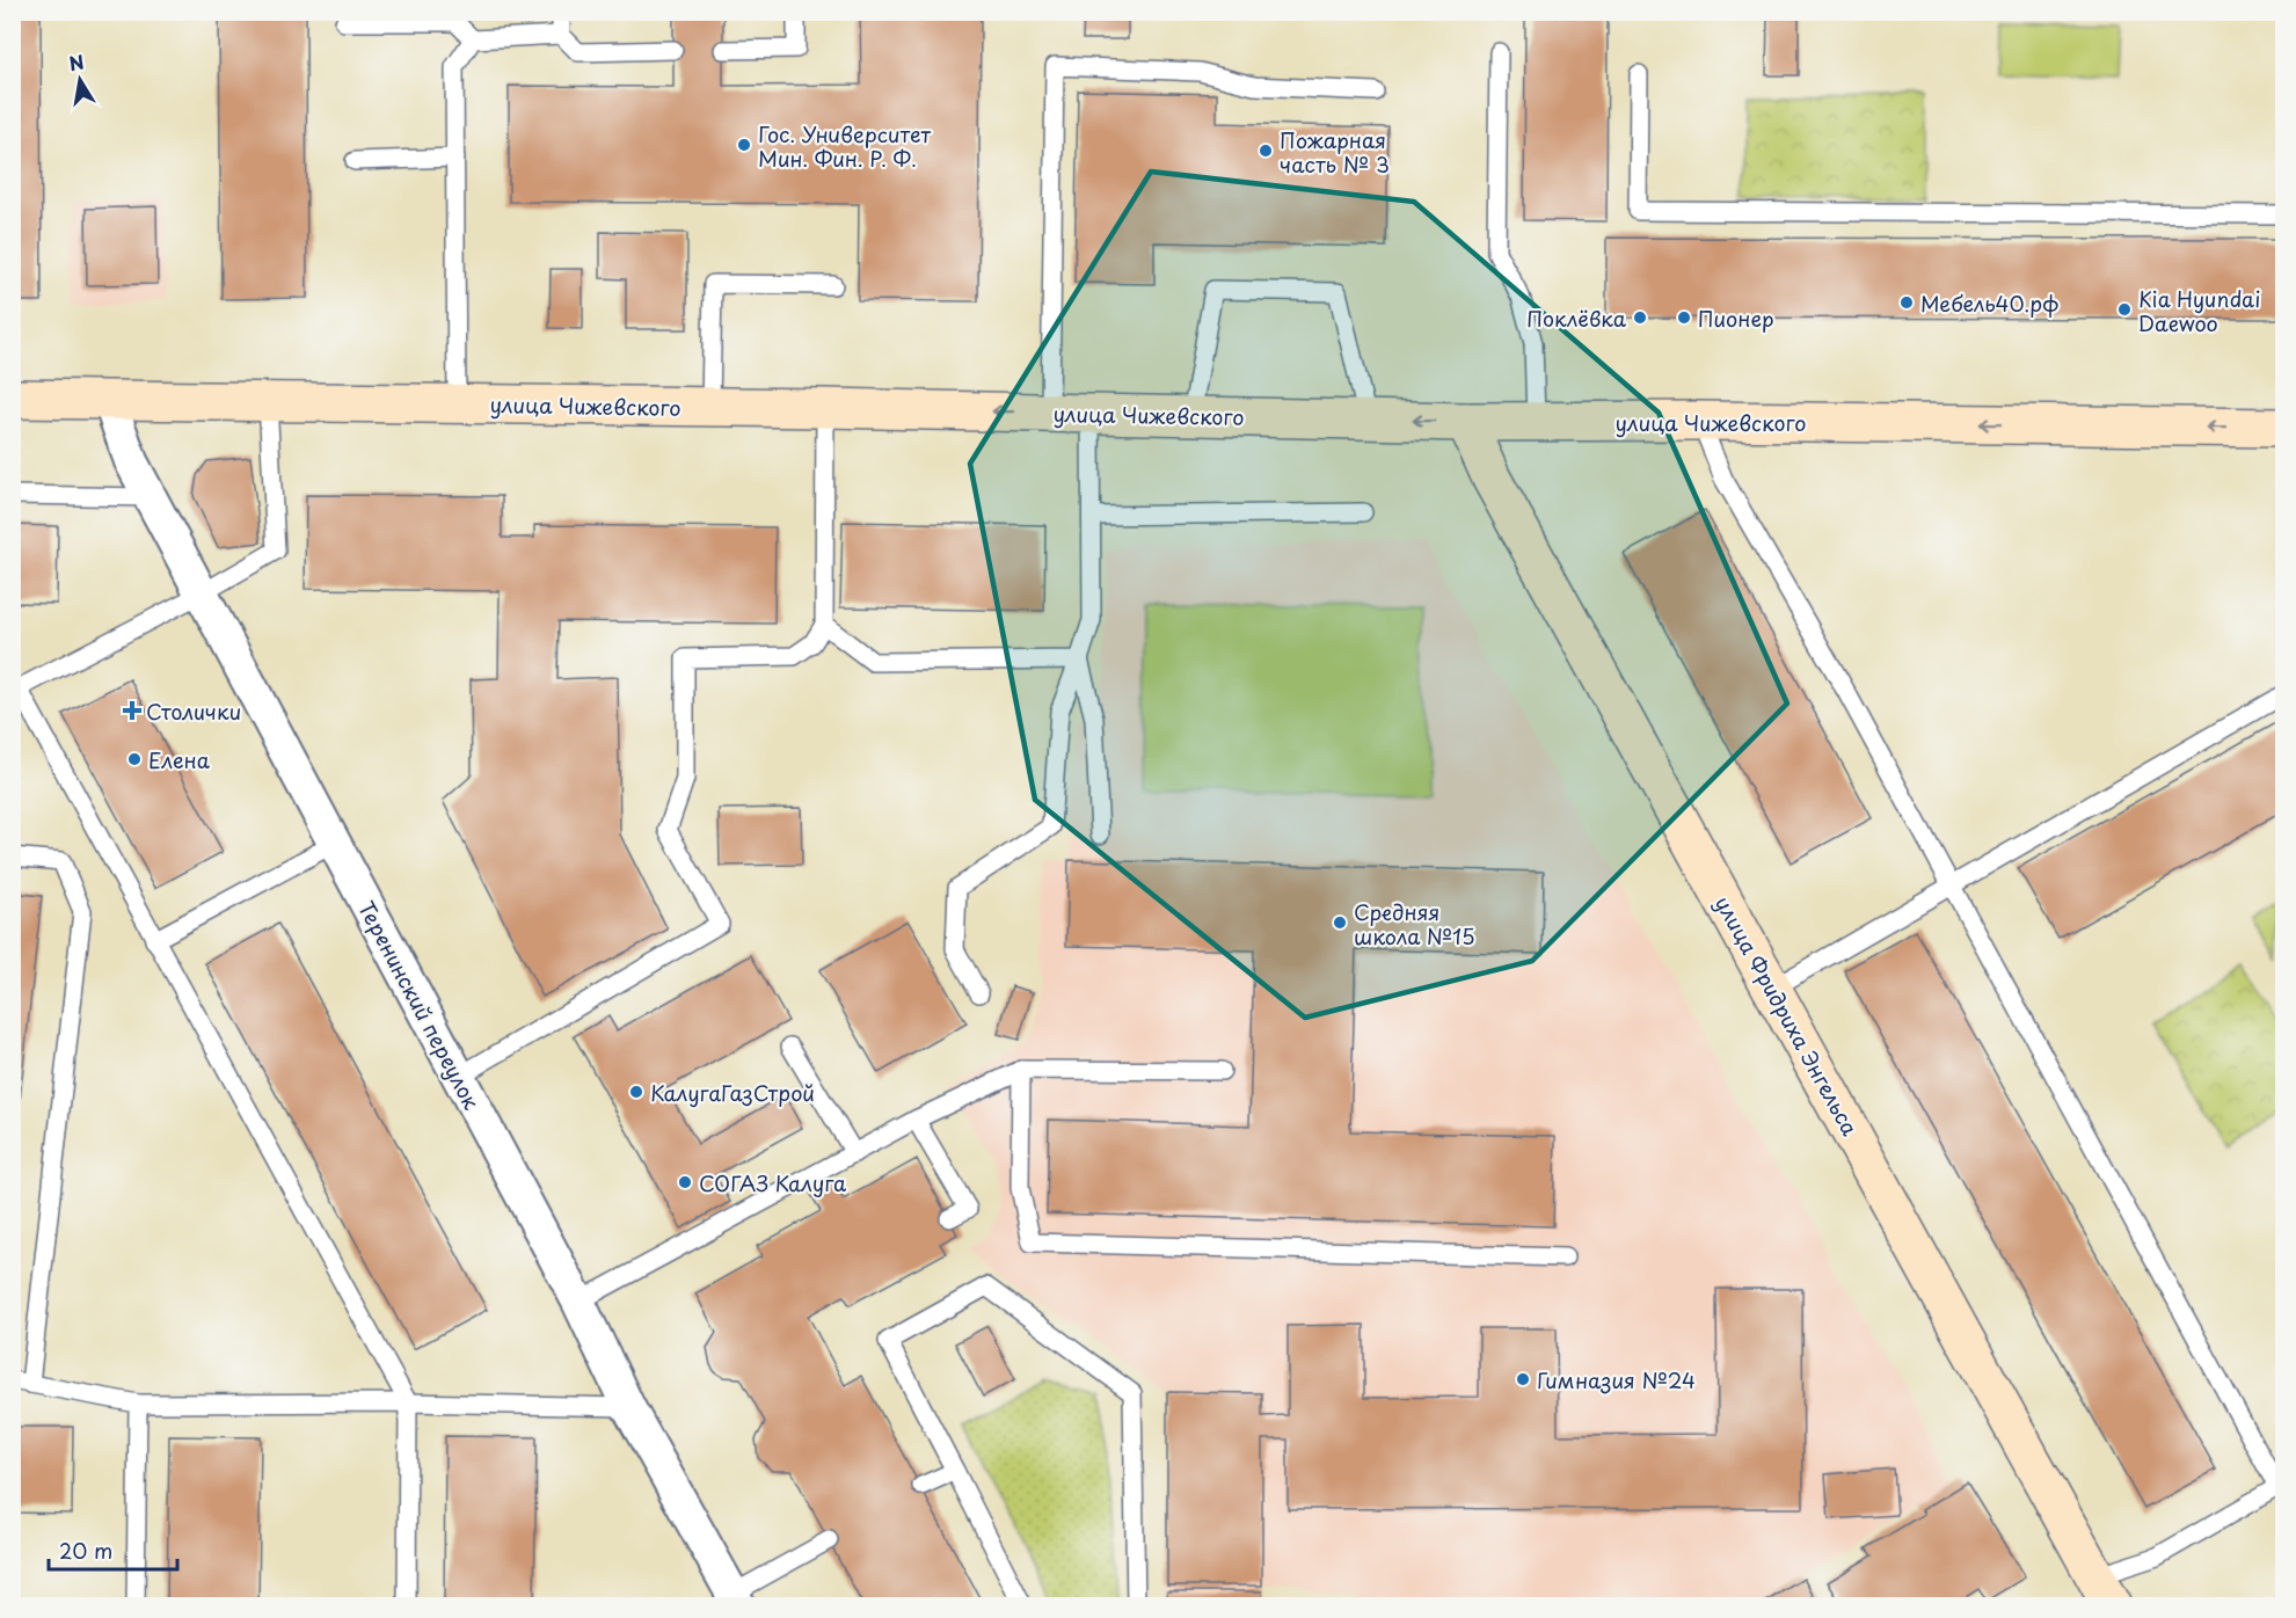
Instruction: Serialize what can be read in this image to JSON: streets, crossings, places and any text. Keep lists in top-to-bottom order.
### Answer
{
  "streets": {
    "street": ["улица Чижевского", "Теренинский переулок", "улица Фридриха Энгельса"]
  },
  "crossings": [
    ["улица Чижевского", "Теренинский переулок"],
    ["улица Чижевского", "улица Фридриха Энгельса"]
  ],
  "one_way": ["улица Чижевского"],
  "places": {
    "other": [
      "Гос. Университет Мин. Фин. Р. Ф.",
      "Пожарная часть № 3",
      "Мебель40.рф",
      "Kia Hyundai Daewoo",
      "Поклёвка",
      "Пионер",
      "Елена",
      "Средняя школа №15",
      "КалугаГазСтрой",
      "СОГАЗ Калуга",
      "Гимназия №24"
    ],
    "health": ["Столички"]
  },
  "scale_bar": "20 m",
  "north": "top"
}
